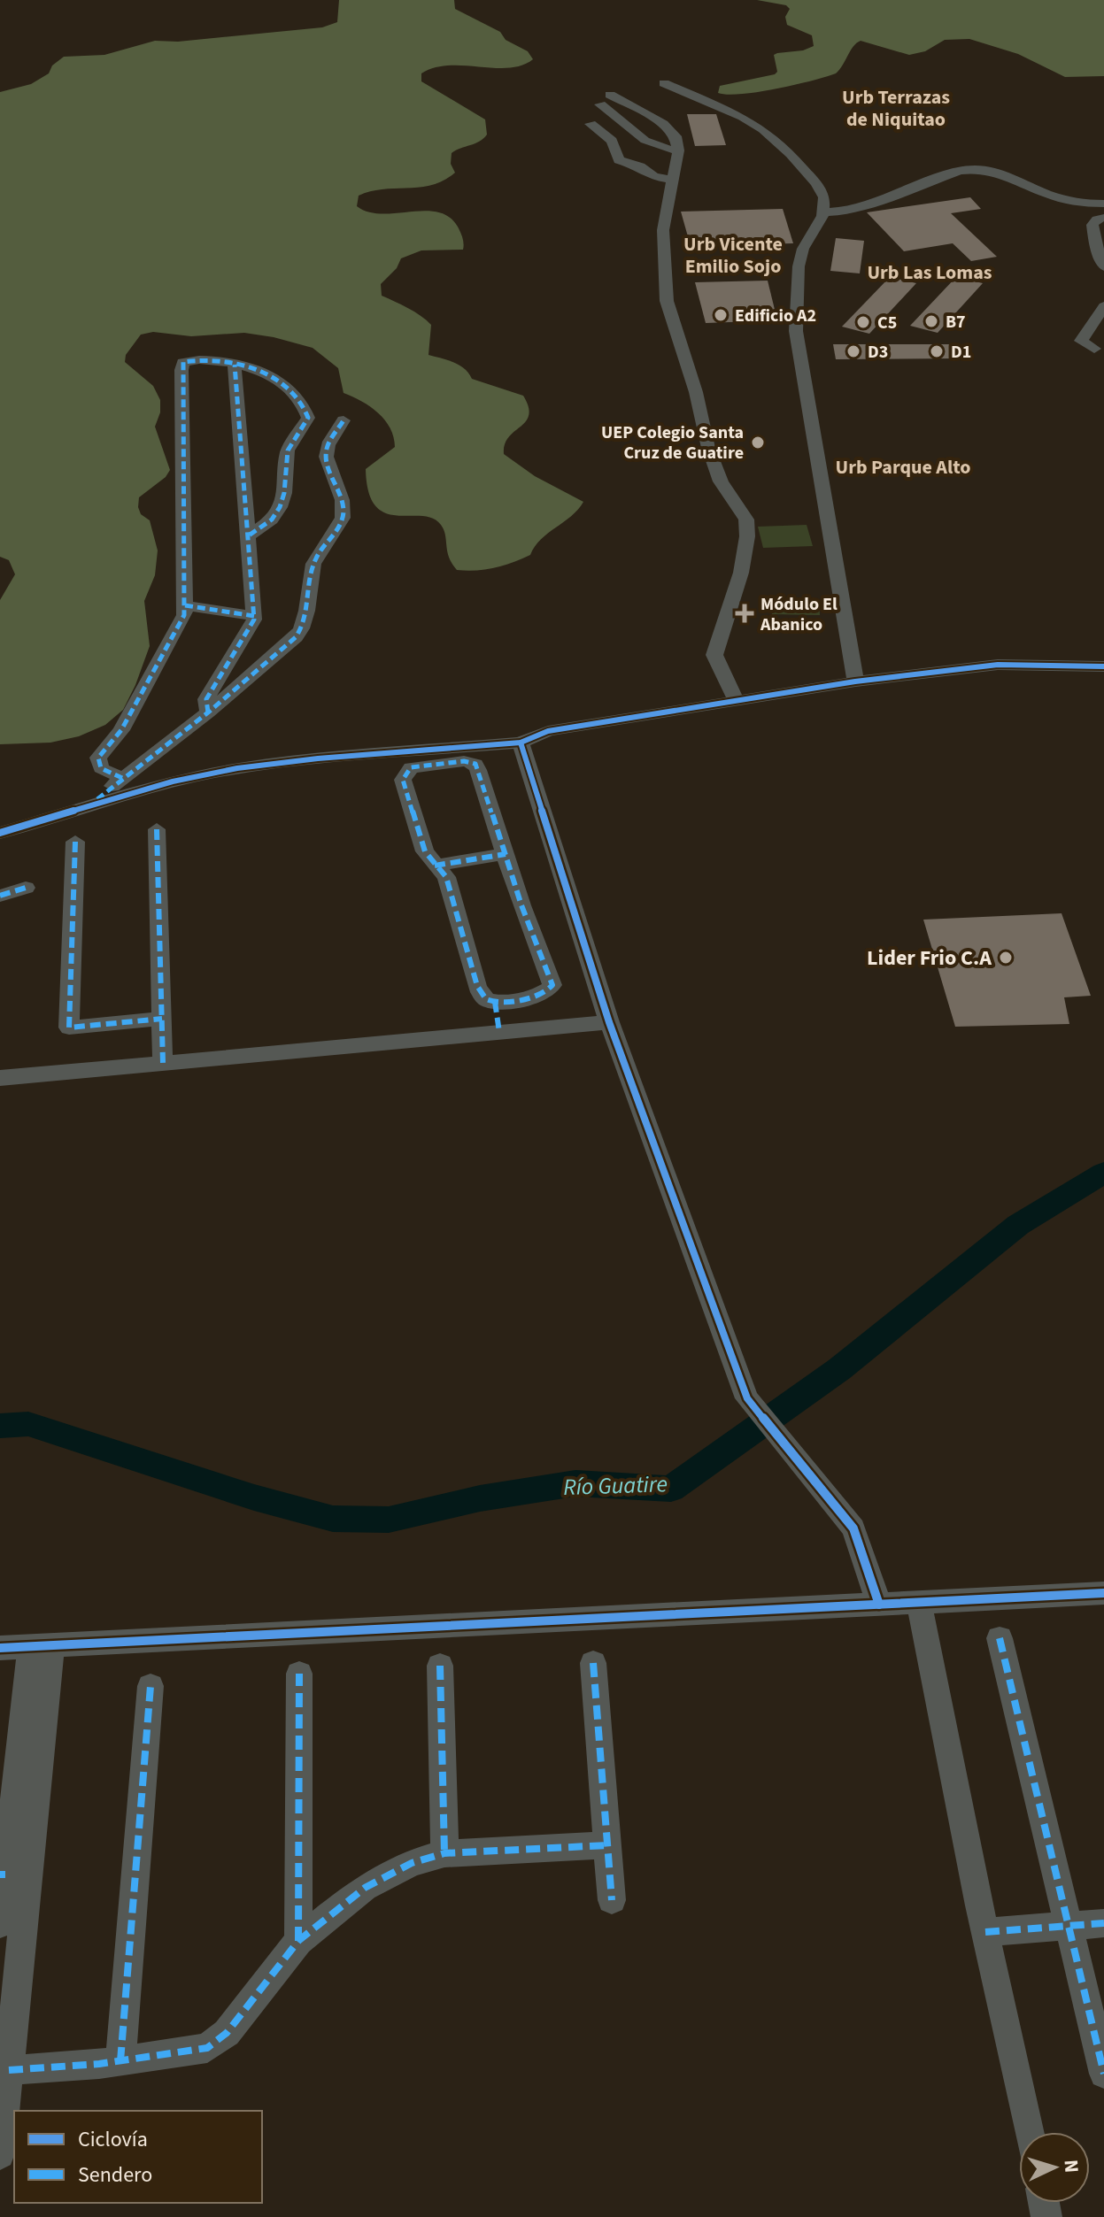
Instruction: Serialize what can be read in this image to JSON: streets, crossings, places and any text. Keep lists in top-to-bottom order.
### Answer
{
  "districts": [
    "Urb Terrazas de Niquitao",
    "Urb Vicente Emilio Sojo",
    "Urb Las Lomas",
    "Urb Parque Alto"
  ],
  "water": ["Río Guatire"],
  "places": {
    "other": [
      "Edificio A2",
      "B7",
      "C5",
      "D3",
      "D1",
      "UEP Colegio Santa Cruz de Guatire",
      "Lider Frio C.A"
    ],
    "health": ["Módulo El Abanico"]
  },
  "legend": ["Ciclovía", "Sendero"],
  "north": "right"
}
